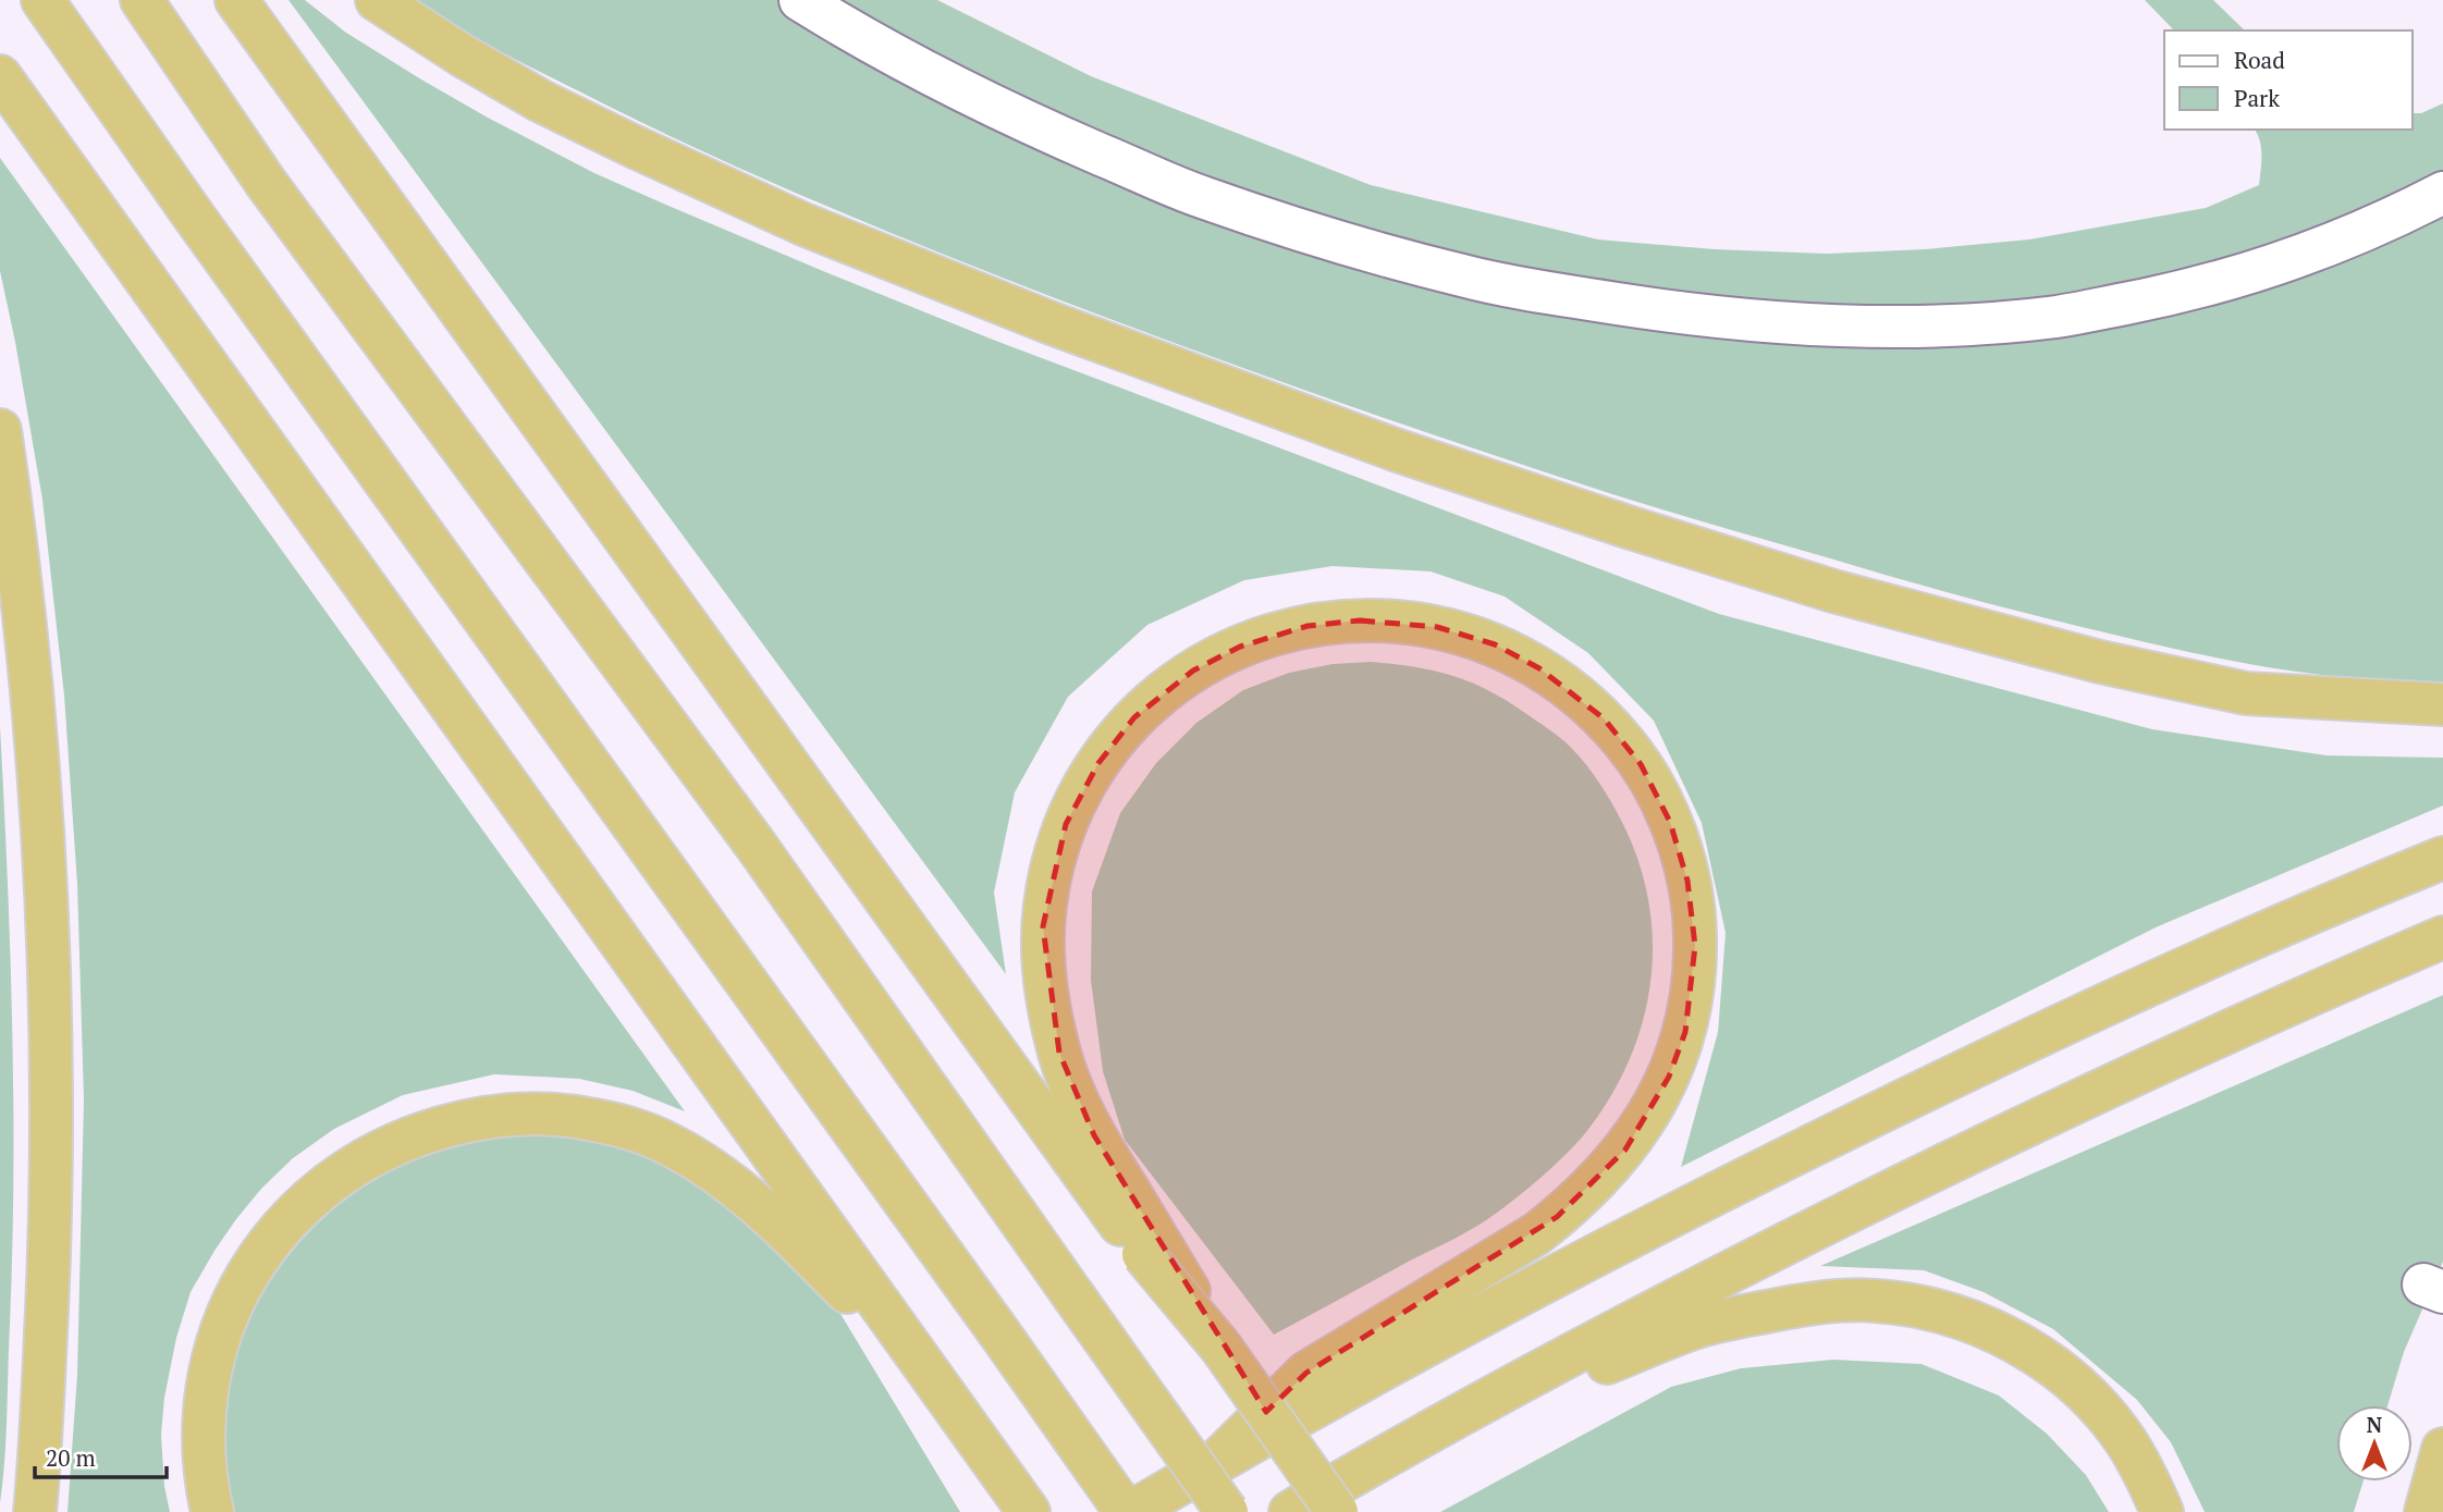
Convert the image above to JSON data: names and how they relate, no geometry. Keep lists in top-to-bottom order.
{
  "legend": ["Road", "Park"],
  "scale_bar": "20 m",
  "north": "top"
}
